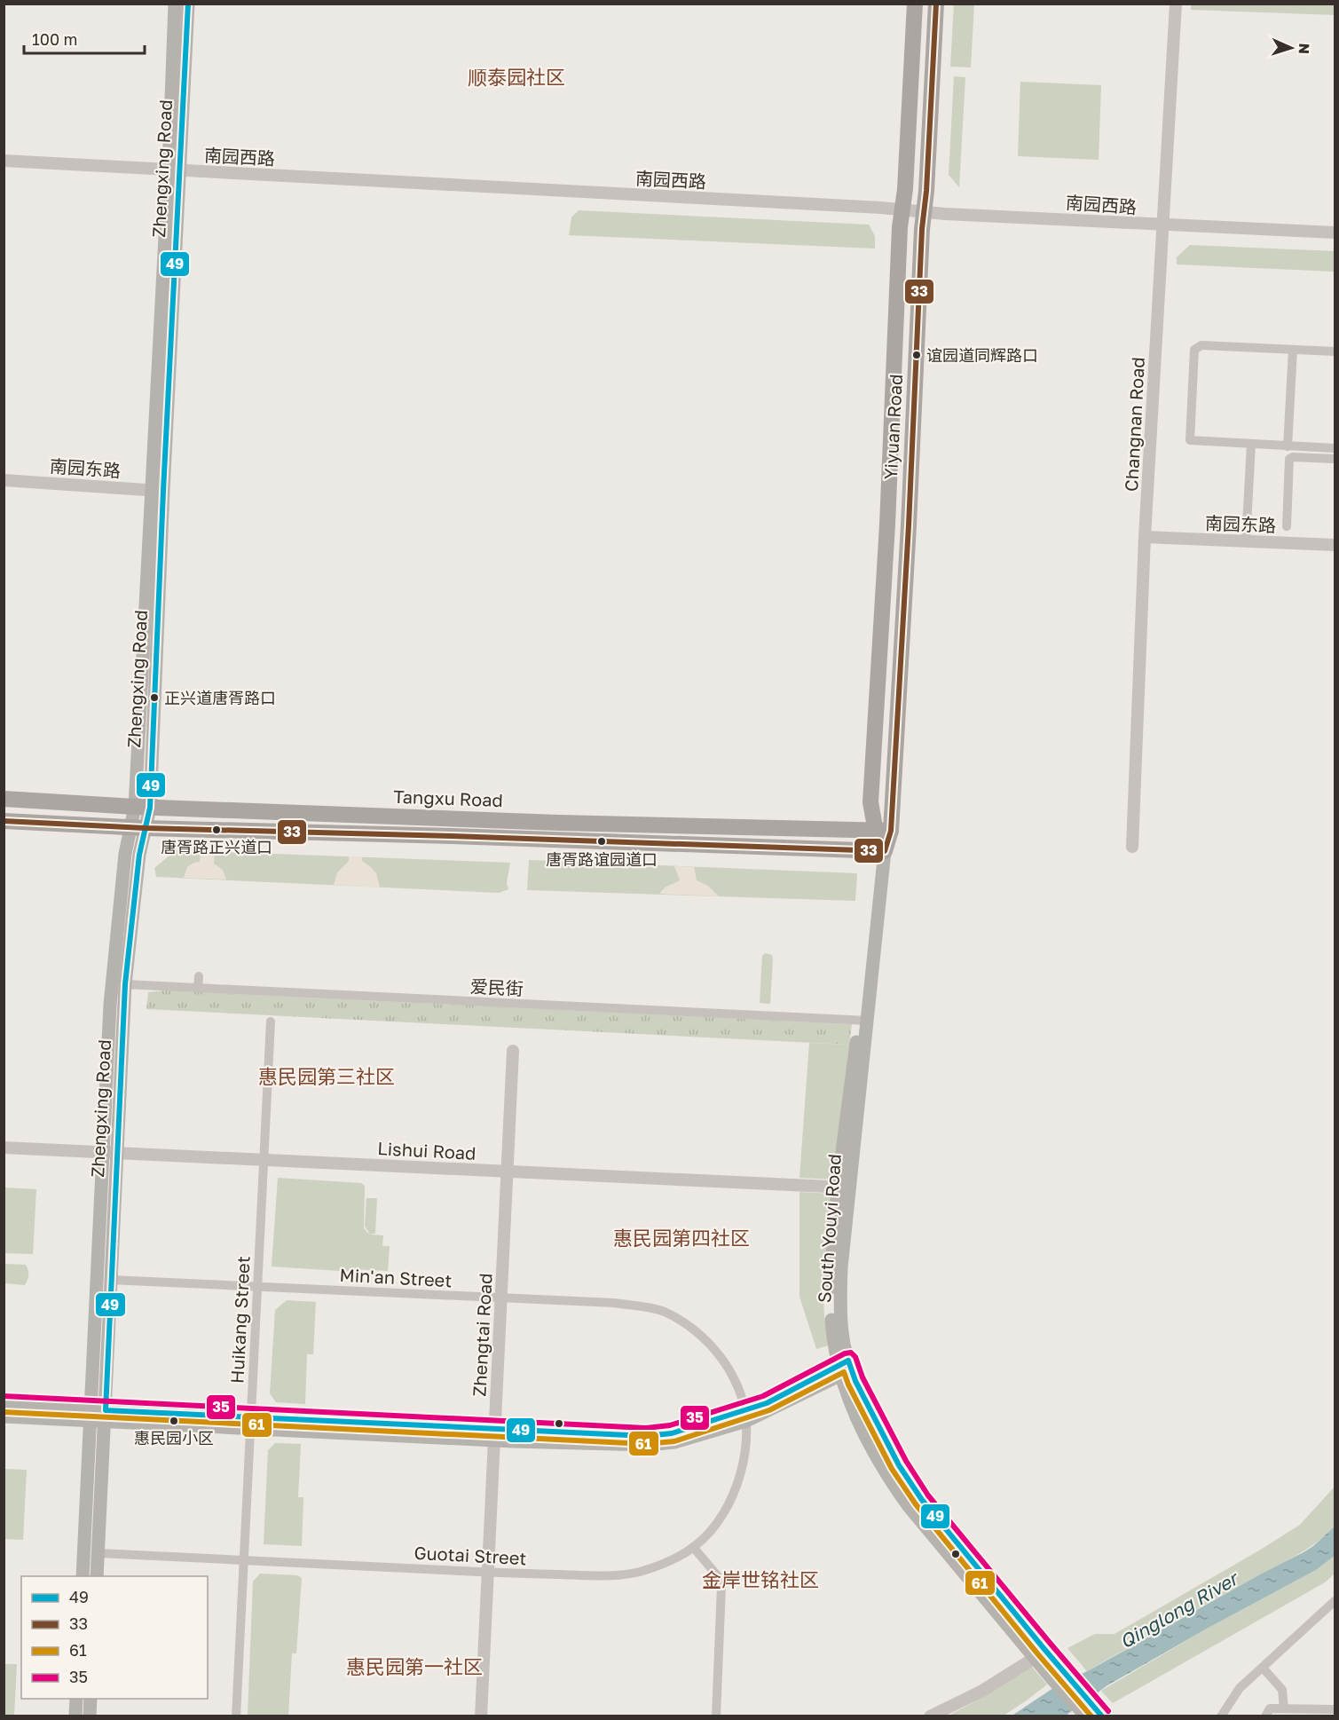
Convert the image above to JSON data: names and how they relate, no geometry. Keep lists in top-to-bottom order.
{
  "streets": {
    "main road": [
      "Zhengxing Road",
      "Yiyuan Road",
      "Tangxu Road",
      "South Youyi Road"
    ],
    "street": [
      "南园西路",
      "Changnan Road",
      "南园东路",
      "爱民街",
      "Lishui Road",
      "Min'an Street",
      "Huikang Street",
      "Zhengtai Road",
      "Guotai Street"
    ]
  },
  "crossings": [
    ["南园西路", "Zhengxing Road"],
    ["南园西路", "Changnan Road"],
    ["南园西路", "Yiyuan Road"],
    ["Zhengxing Road", "南园东路"],
    ["Zhengxing Road", "Tangxu Road"],
    ["Zhengxing Road", "爱民街"],
    ["Zhengxing Road", "Lishui Road"],
    ["Zhengxing Road", "Min'an Street"],
    ["Zhengxing Road", "Guotai Street"],
    ["Changnan Road", "南园东路"],
    ["Yiyuan Road", "Tangxu Road"],
    ["Yiyuan Road", "South Youyi Road"],
    ["爱民街", "South Youyi Road"],
    ["Lishui Road", "South Youyi Road"],
    ["Lishui Road", "Huikang Street"],
    ["Lishui Road", "Zhengtai Road"],
    ["Min'an Street", "Huikang Street"],
    ["Min'an Street", "Zhengtai Road"],
    ["Min'an Street", "Guotai Street"],
    ["Huikang Street", "Guotai Street"],
    ["Zhengtai Road", "Guotai Street"]
  ],
  "districts": [
    "顺泰园社区",
    "惠民园第三社区",
    "惠民园第四社区",
    "金岸世铭社区",
    "惠民园第一社区"
  ],
  "water": ["Qinglong River"],
  "places": [
    "谊园道同辉路口",
    "正兴道唐胥路口",
    "唐胥路正兴道口",
    "唐胥路谊园道口",
    "惠民园小区"
  ],
  "lines": [
    "transit line 49",
    "transit line 33",
    "transit line 35",
    "transit line 61"
  ],
  "legend": [
    "49",
    "33",
    "61",
    "35"
  ],
  "scale_bar": "100 m",
  "north": "right"
}
